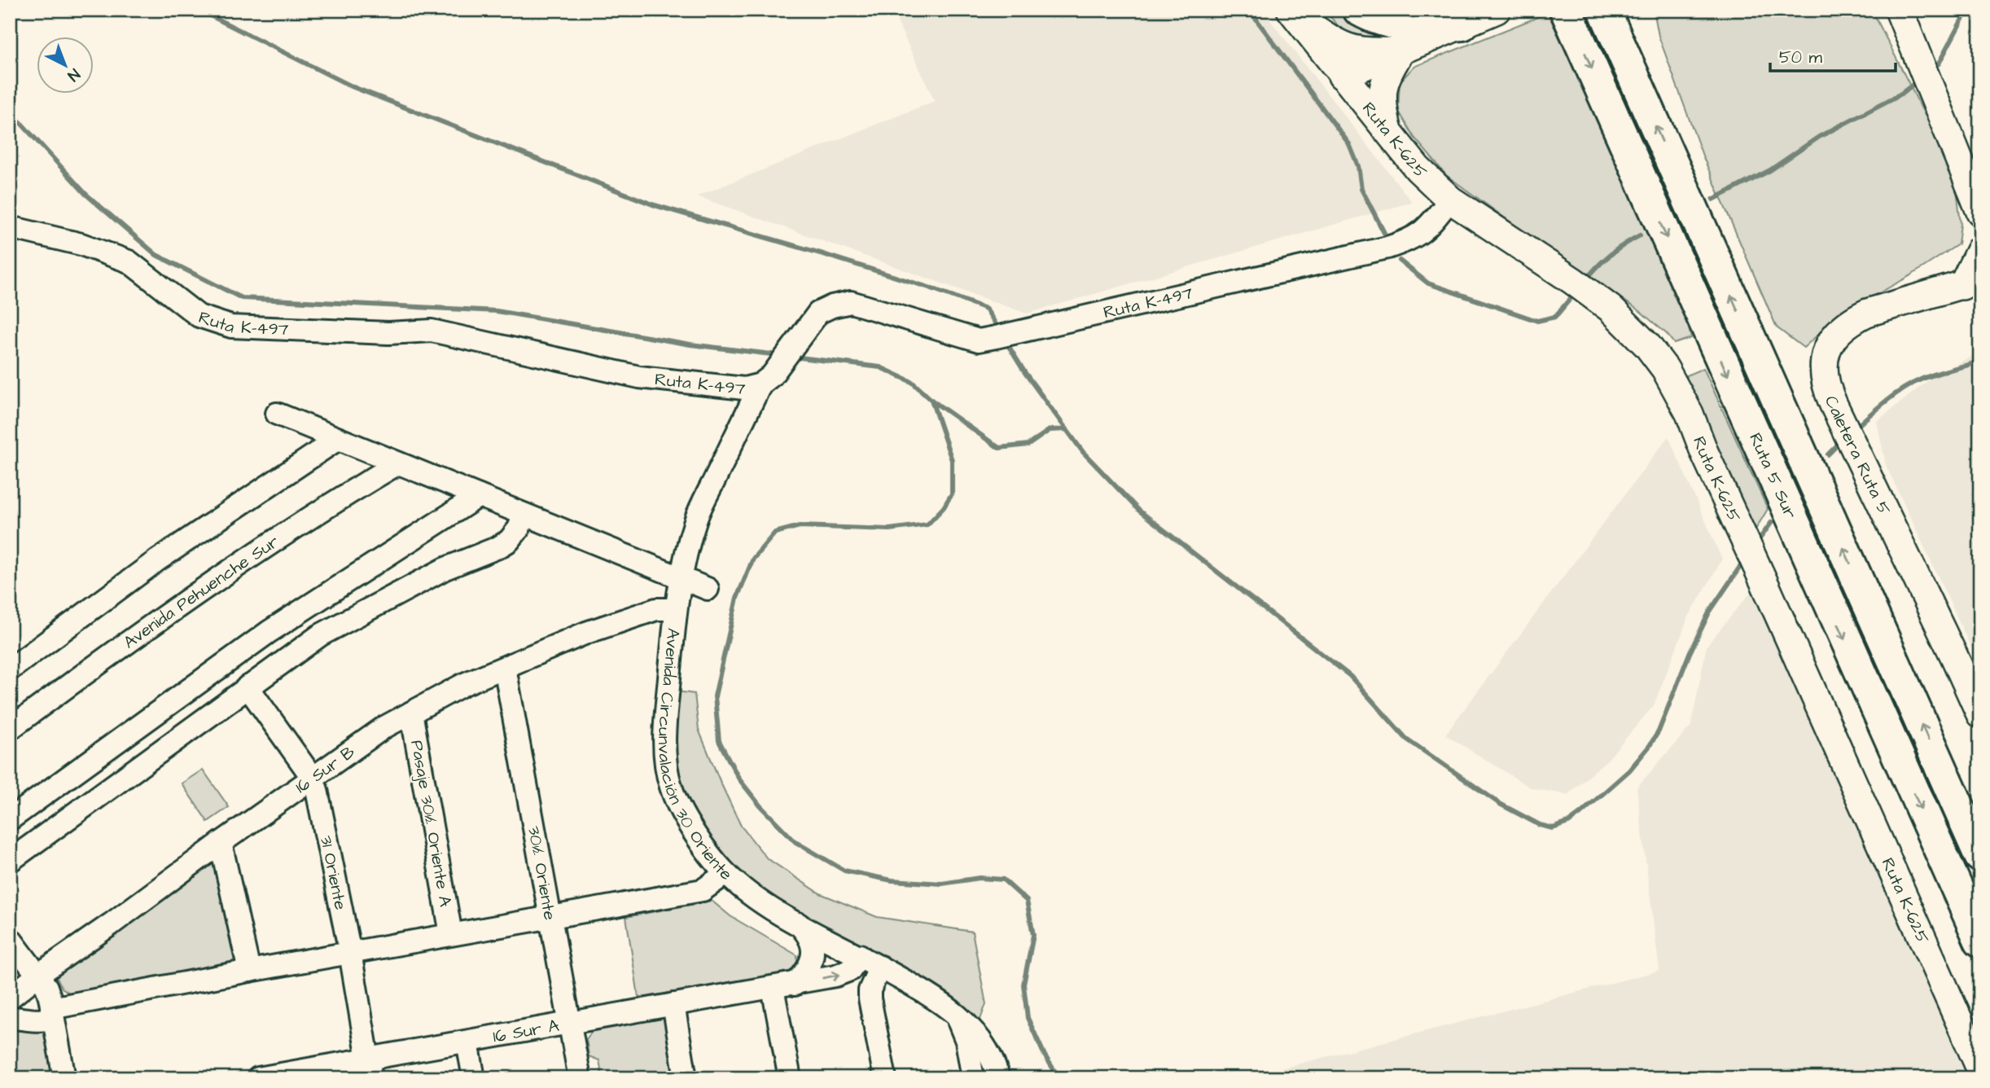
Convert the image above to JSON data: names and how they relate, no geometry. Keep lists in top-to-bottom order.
{
  "streets": {
    "highway": ["Ruta 5 Sur"],
    "main road": ["Ruta K-625", "Caletera Ruta 5"],
    "street": [
      "Ruta K-497",
      "Avenida Pehuenche Sur",
      "Avenida Circunvalación 30 Oriente",
      "16 Sur B",
      "Pasaje 30½ Oriente A",
      "31 Oriente",
      "30½ Oriente",
      "16 Sur A"
    ]
  },
  "crossings": [
    ["Ruta K-625", "Ruta K-497"],
    ["Ruta K-497", "Avenida Circunvalación 30 Oriente"],
    ["Avenida Circunvalación 30 Oriente", "16 Sur B"],
    ["Avenida Circunvalación 30 Oriente", "16 Sur A"],
    ["16 Sur B", "Pasaje 30½ Oriente A"],
    ["16 Sur B", "31 Oriente"],
    ["16 Sur B", "30½ Oriente"],
    ["31 Oriente", "16 Sur A"],
    ["30½ Oriente", "16 Sur A"]
  ],
  "scale_bar": "50 m",
  "north": "bottom right"
}
